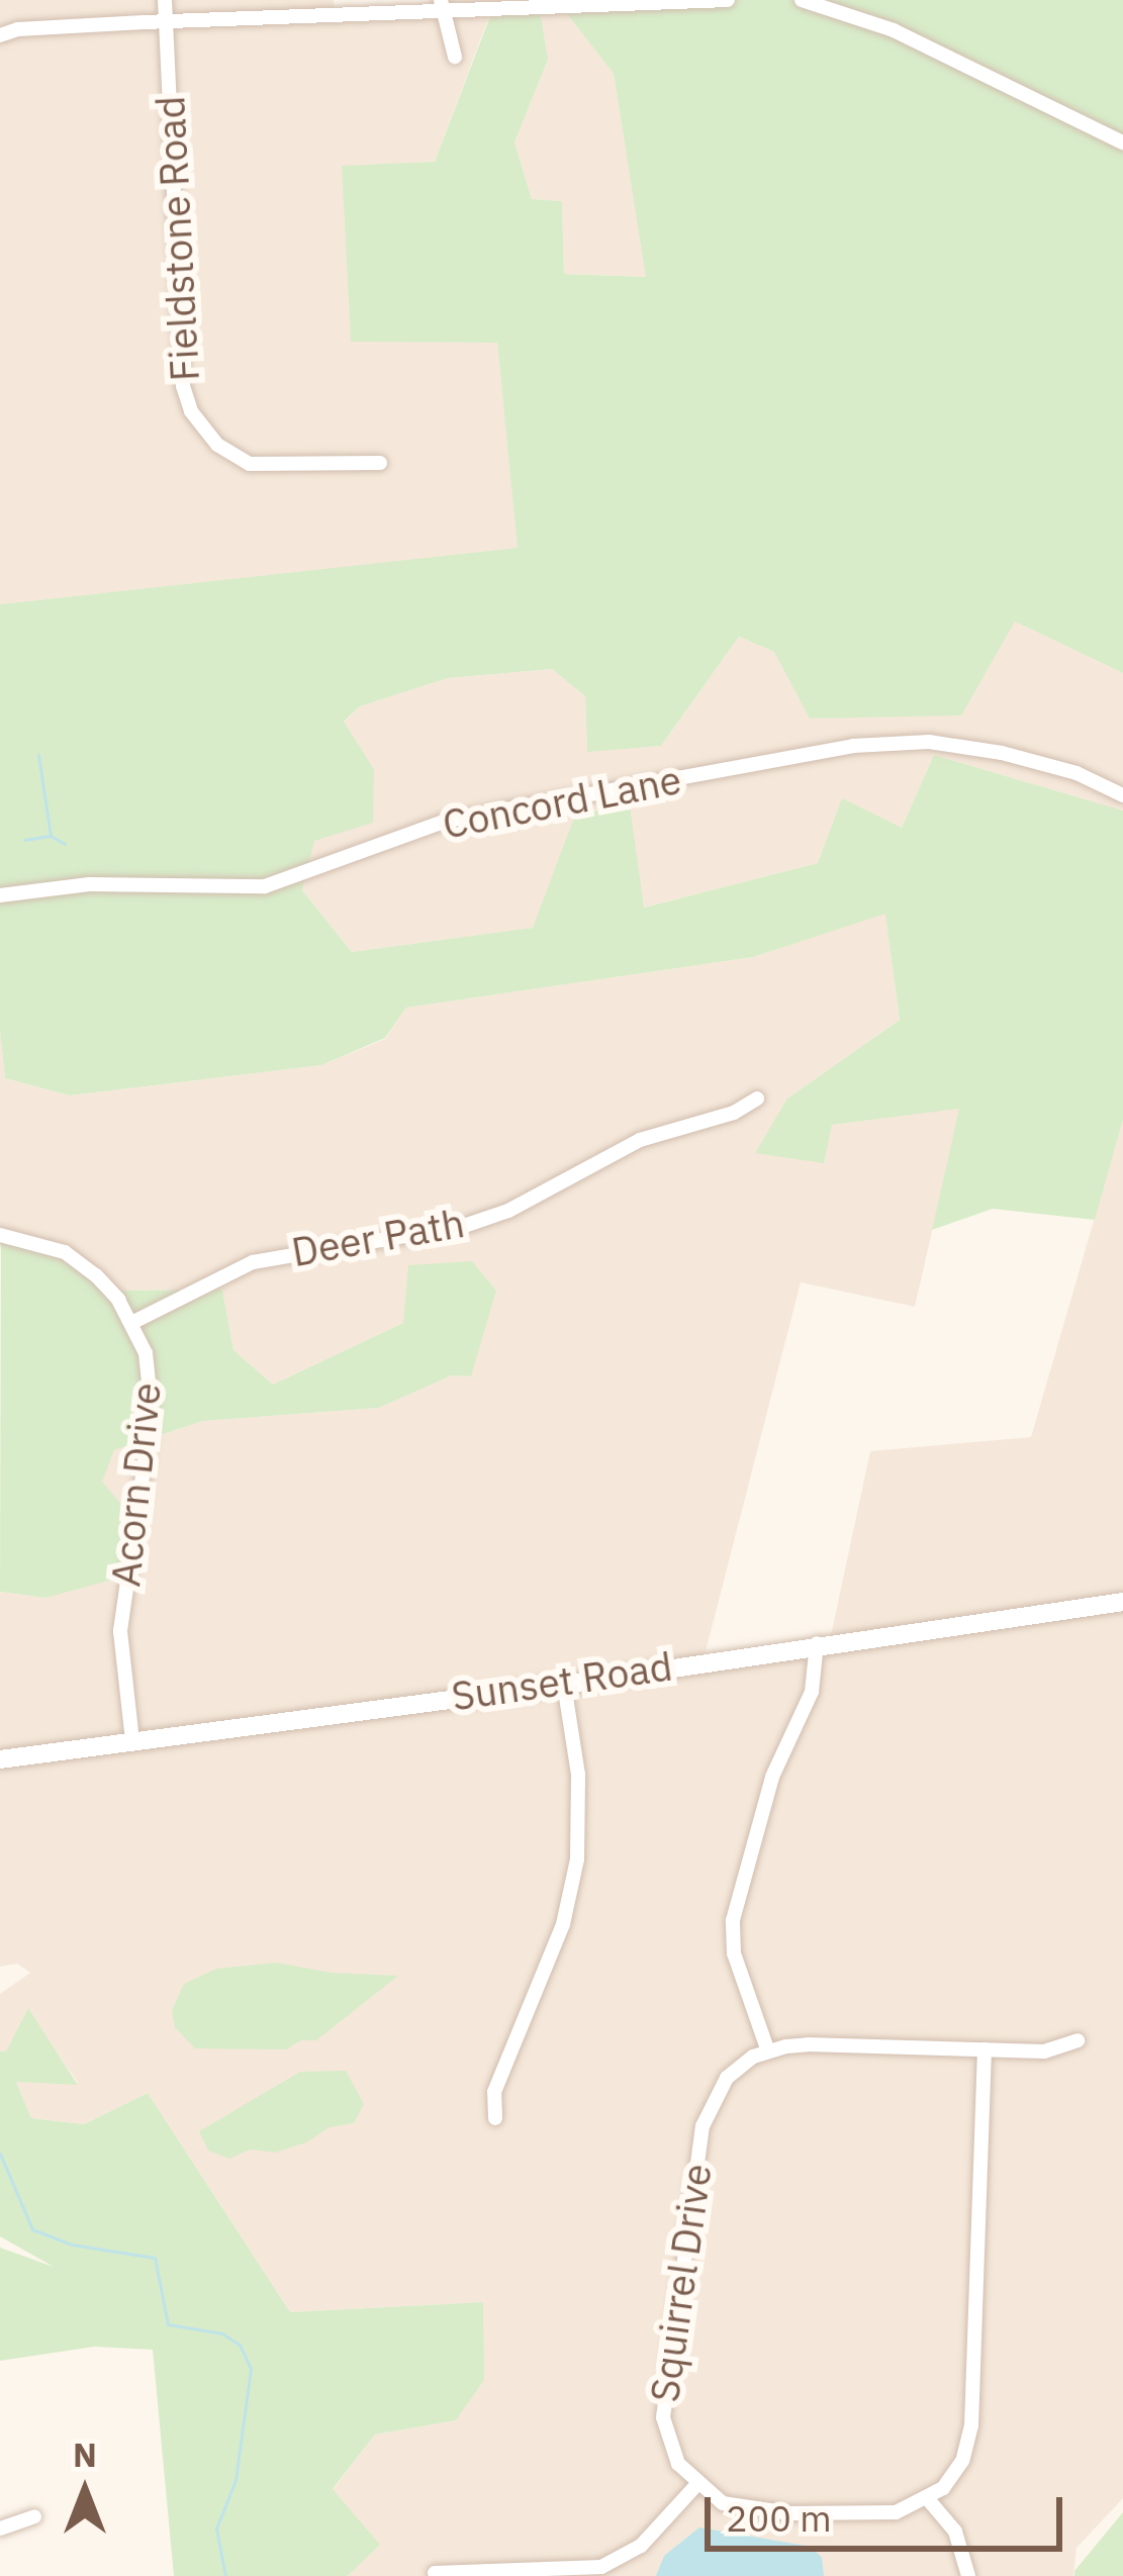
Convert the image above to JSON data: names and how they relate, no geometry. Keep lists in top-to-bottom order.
{
  "streets": {
    "street": [
      "Fieldstone Road",
      "Concord Lane",
      "Deer Path",
      "Acorn Drive",
      "Sunset Road",
      "Squirrel Drive"
    ]
  },
  "crossings": [
    ["Deer Path", "Acorn Drive"],
    ["Acorn Drive", "Sunset Road"]
  ],
  "scale_bar": "200 m",
  "north": "top"
}
